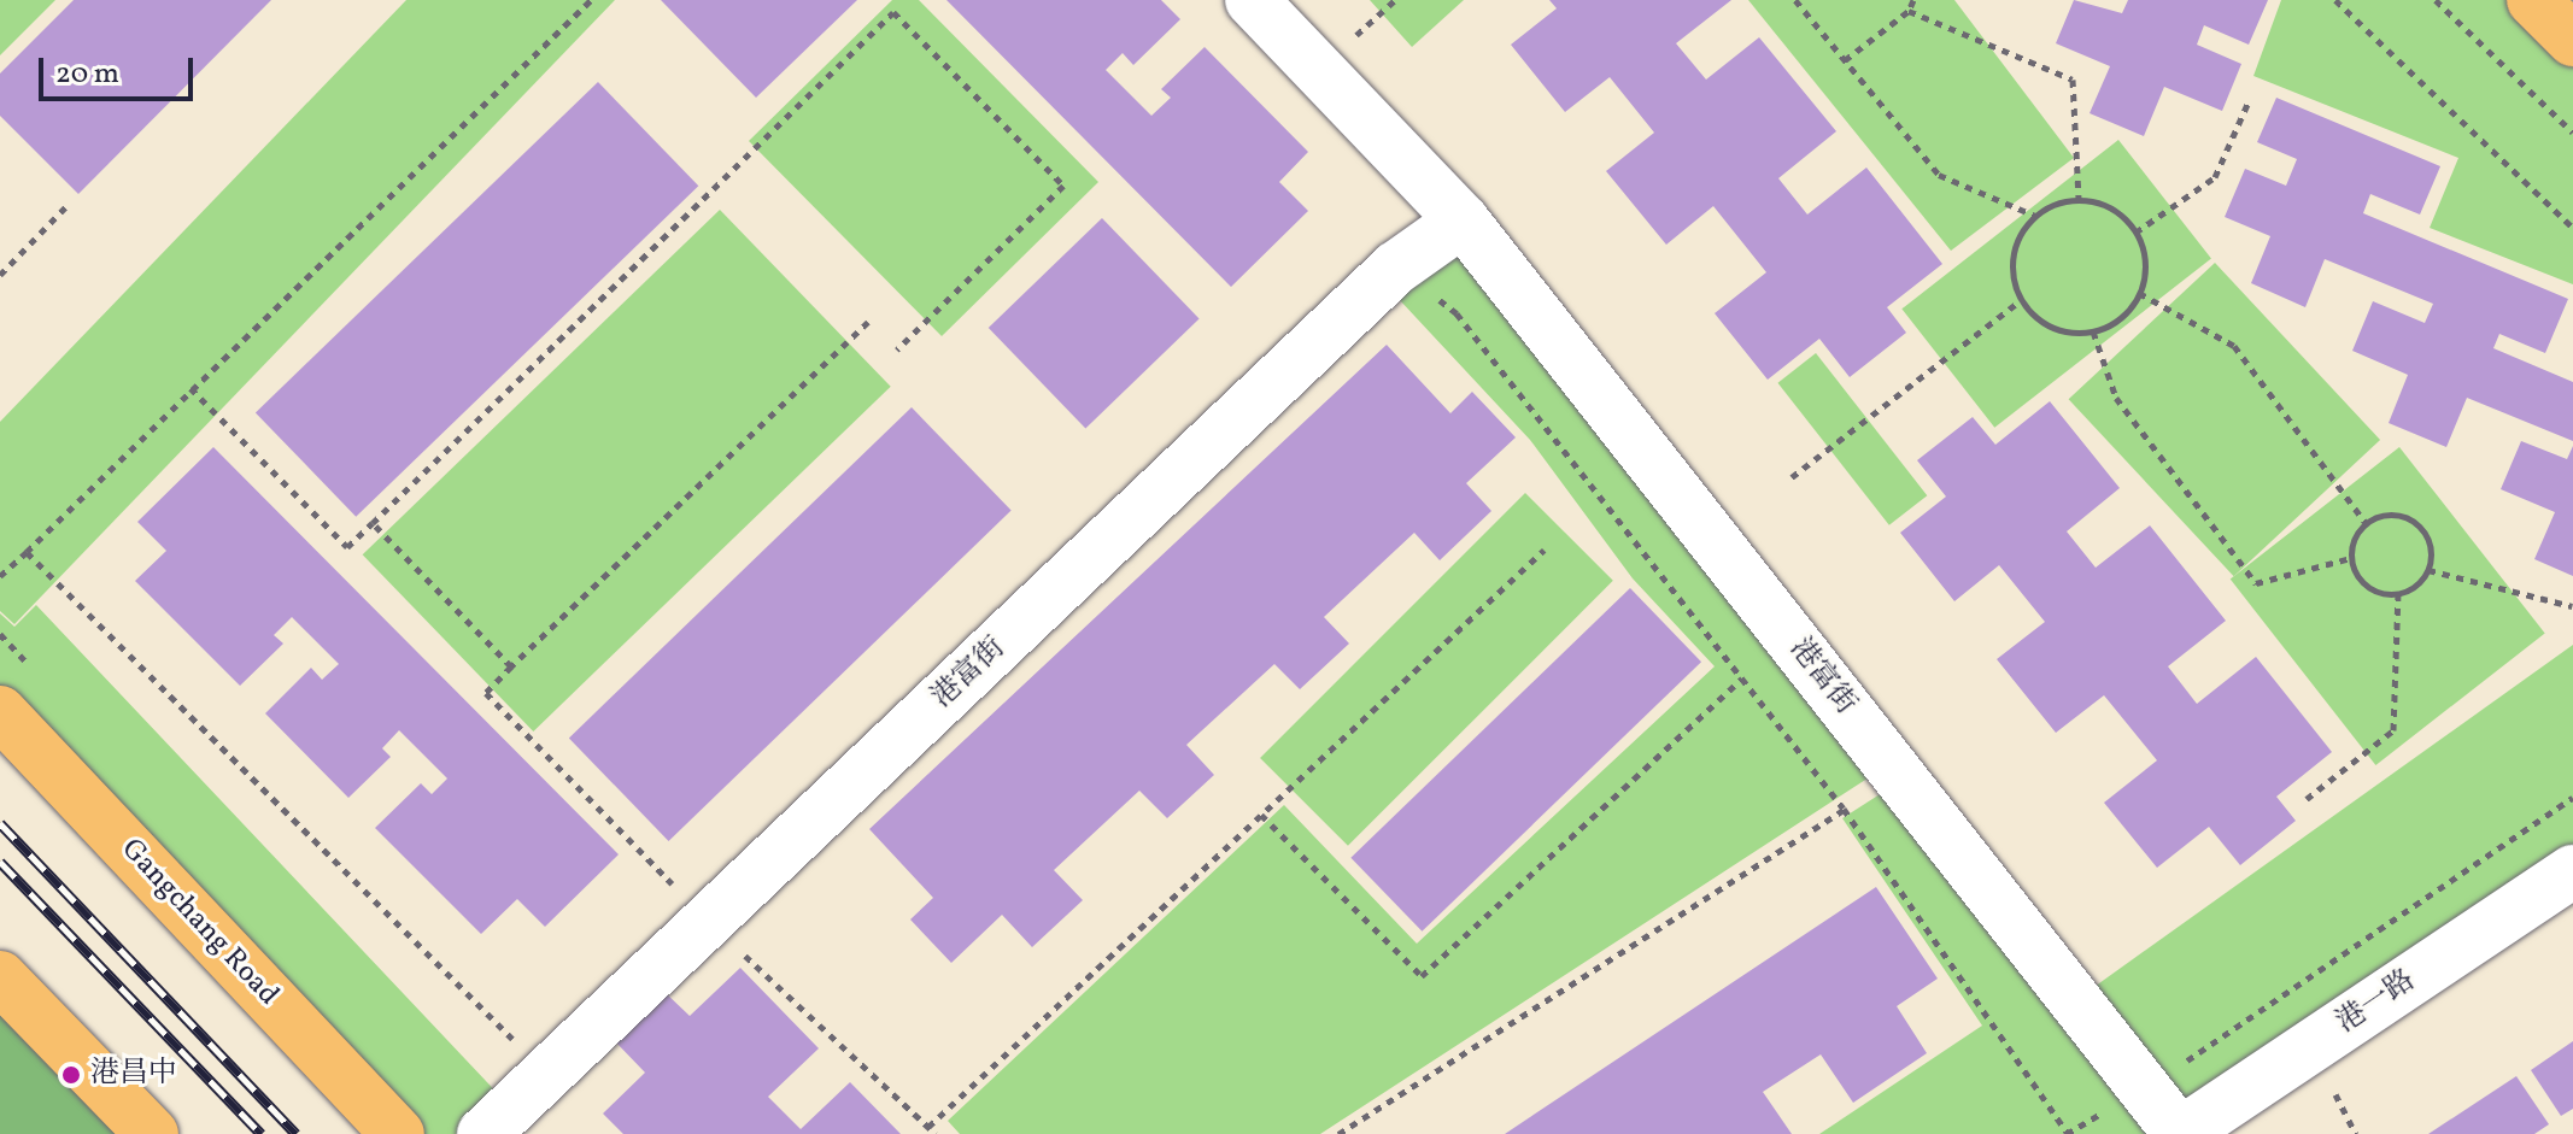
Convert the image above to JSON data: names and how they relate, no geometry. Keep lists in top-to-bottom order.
{
  "streets": {
    "main road": ["Gangchang Road"],
    "street": ["港富街", "港一路"]
  },
  "crossings": [
    ["港富街", "港一路"]
  ],
  "places": ["港昌中"],
  "scale_bar": "20 m"
}
